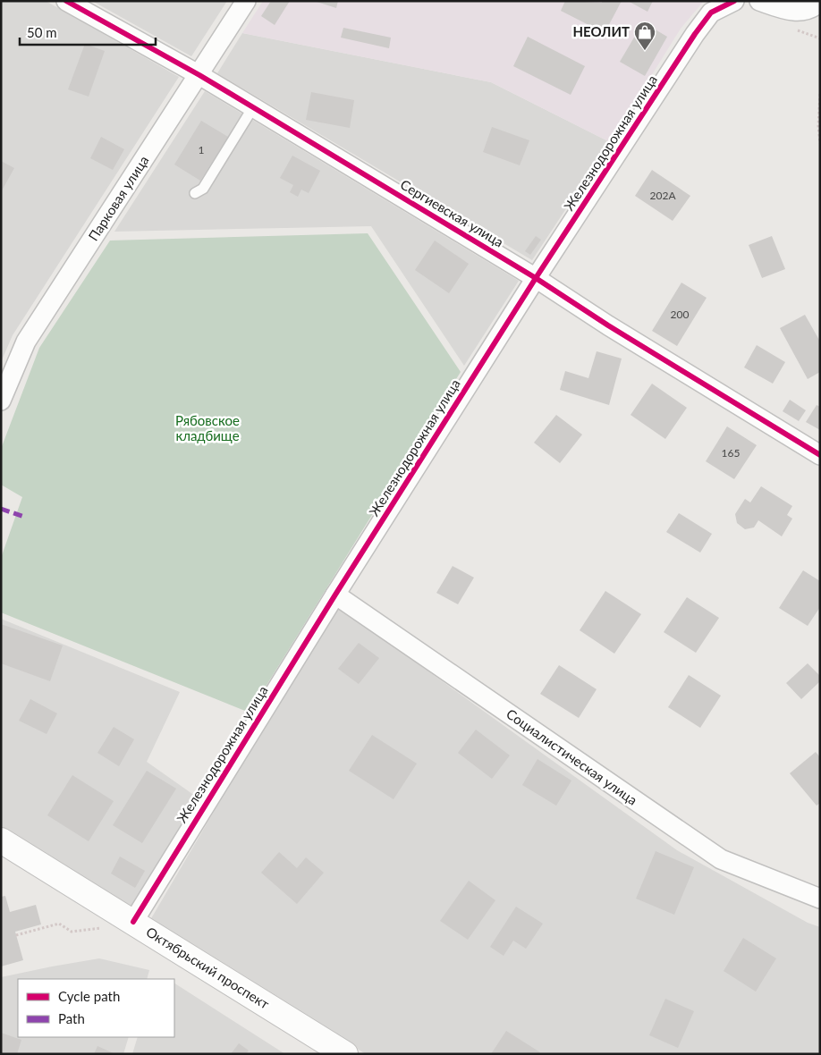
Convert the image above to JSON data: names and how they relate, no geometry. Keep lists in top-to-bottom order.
{
  "streets": {
    "street": [
      "Железнодорожная улица",
      "Парковая улица",
      "Сергиевская улица",
      "Социалистическая улица",
      "Октябрьский проспект"
    ]
  },
  "crossings": [
    ["Железнодорожная улица", "Сергиевская улица"],
    ["Железнодорожная улица", "Социалистическая улица"],
    ["Железнодорожная улица", "Октябрьский проспект"],
    ["Парковая улица", "Сергиевская улица"]
  ],
  "parks": ["Рябовское кладбище"],
  "places": {
    "shop": ["НЕОЛИТ"]
  },
  "house_numbers": [
    "1",
    "202А",
    "200",
    "165"
  ],
  "legend": ["Cycle path", "Path"],
  "scale_bar": "50 m"
}
